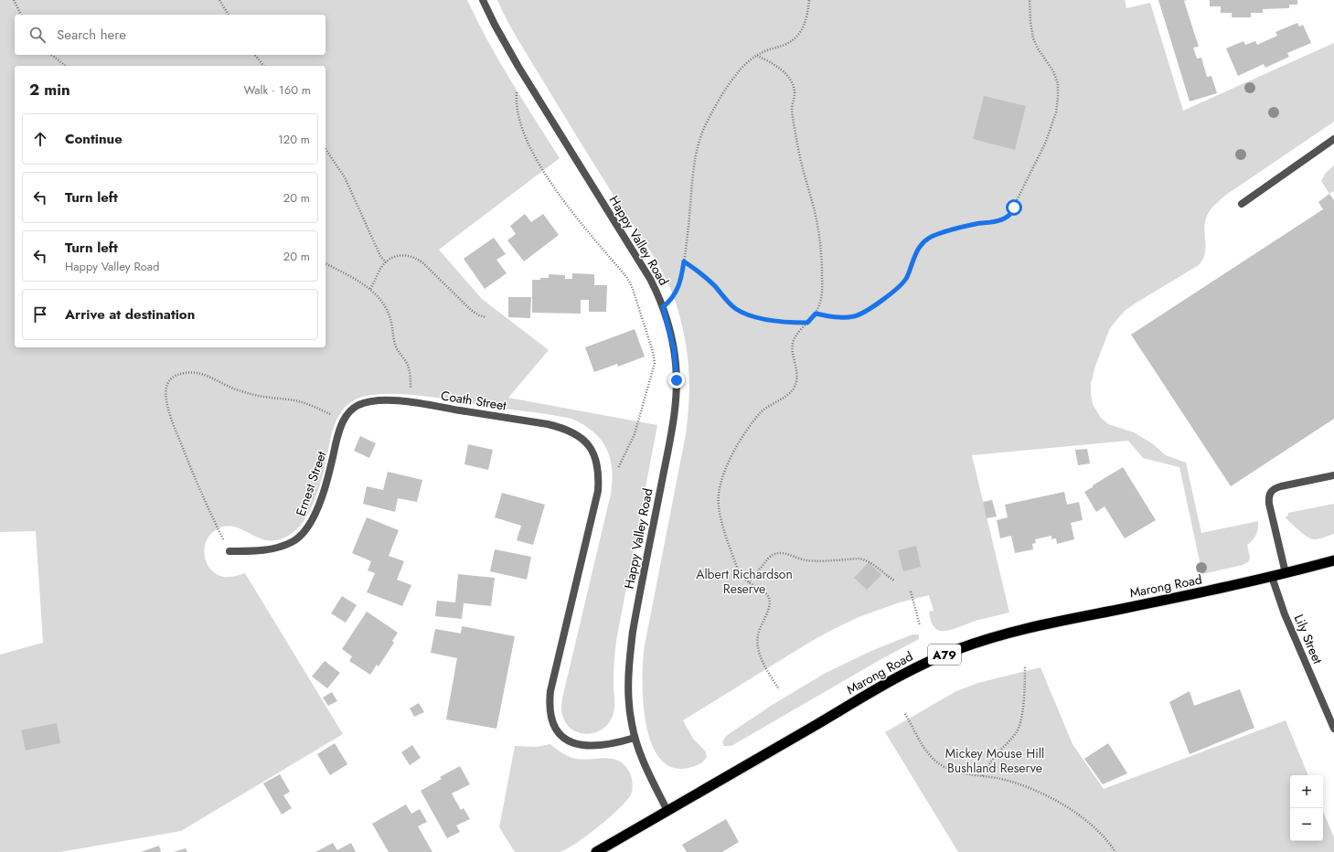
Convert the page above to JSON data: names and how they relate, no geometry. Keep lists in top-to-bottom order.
{
  "streets": {
    "highway": ["Marong Road", "A79"],
    "street": [
      "Happy Valley Road",
      "Coath Street",
      "Ernest Street",
      "Lily Street"
    ]
  },
  "crossings": [
    ["Happy Valley Road", "Coath Street"],
    ["Happy Valley Road", "Marong Road"],
    ["Coath Street", "Ernest Street"],
    ["Marong Road", "Lily Street"]
  ],
  "parks": ["Albert Richardson Reserve", "Mickey Mouse Hill Bushland Reserve"],
  "page": {
    "search": "Search here",
    "heading": ["2 min", "Walk · 160 m"],
    "list": [
      ["Continue", "120 m"],
      ["Turn left", "20 m"],
      ["Turn left", "Happy Valley Road", "20 m"],
      "Arrive at destination"
    ],
    "map_buttons": ["+", "−"]
  }
}
